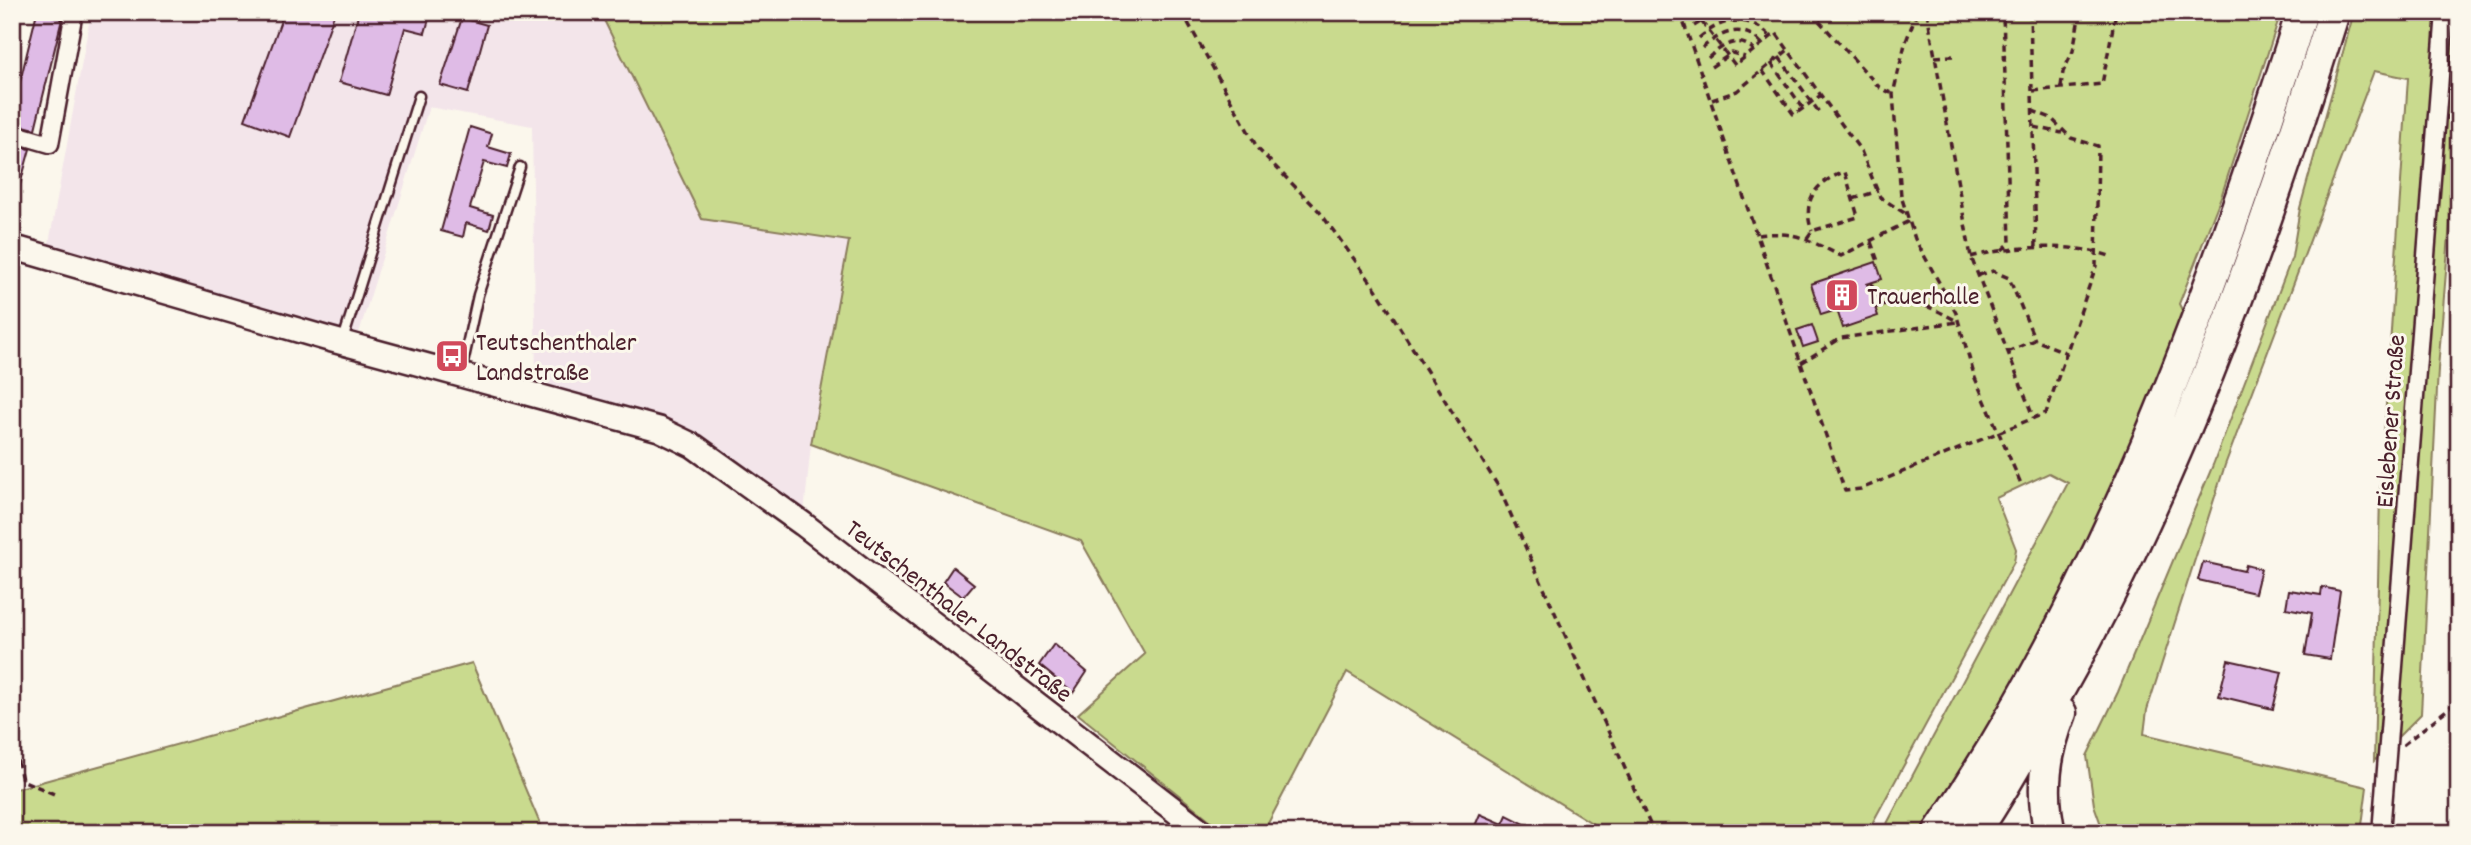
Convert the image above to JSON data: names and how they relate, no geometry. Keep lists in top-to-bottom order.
{
  "streets": {
    "street": ["Eislebener Straße", "Teutschenthaler Landstraße"]
  },
  "places": {
    "building": ["Trauerhalle"],
    "bus stop": ["Teutschenthaler Landstraße"]
  }
}
